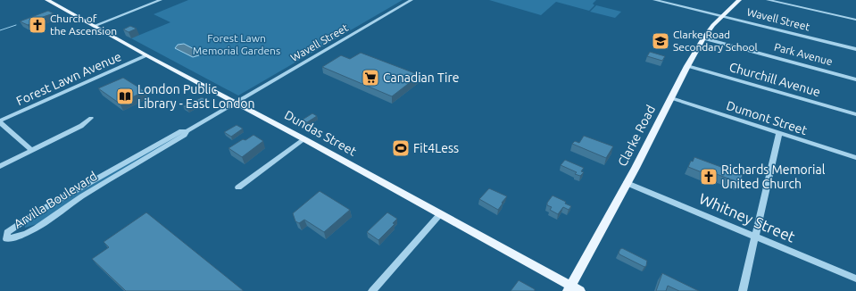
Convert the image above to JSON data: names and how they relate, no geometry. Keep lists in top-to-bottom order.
{
  "streets": {
    "main road": ["Dundas Street", "Clarke Road"],
    "street": [
      "Wavell Street",
      "Park Avenue",
      "Forest Lawn Avenue",
      "Churchill Avenue",
      "Dumont Street",
      "Arvilla Boulevard",
      "Whitney Street"
    ]
  },
  "crossings": [
    ["Wavell Street", "Dundas Street"],
    ["Wavell Street", "Clarke Road"],
    ["Wavell Street", "Arvilla Boulevard"],
    ["Park Avenue", "Clarke Road"],
    ["Forest Lawn Avenue", "Dundas Street"],
    ["Churchill Avenue", "Clarke Road"],
    ["Dumont Street", "Clarke Road"],
    ["Dundas Street", "Clarke Road"],
    ["Dundas Street", "Arvilla Boulevard"],
    ["Clarke Road", "Whitney Street"]
  ],
  "parks": ["Forest Lawn Memorial Gardens"],
  "places": {
    "church": ["Church of the Ascension", "Richards Memorial United Church"],
    "school or university": ["Clarke Road Secondary School"],
    "supermarket": ["Canadian Tire"],
    "library": ["London Public Library - East London"],
    "sports": ["Fit4Less"]
  }
}
